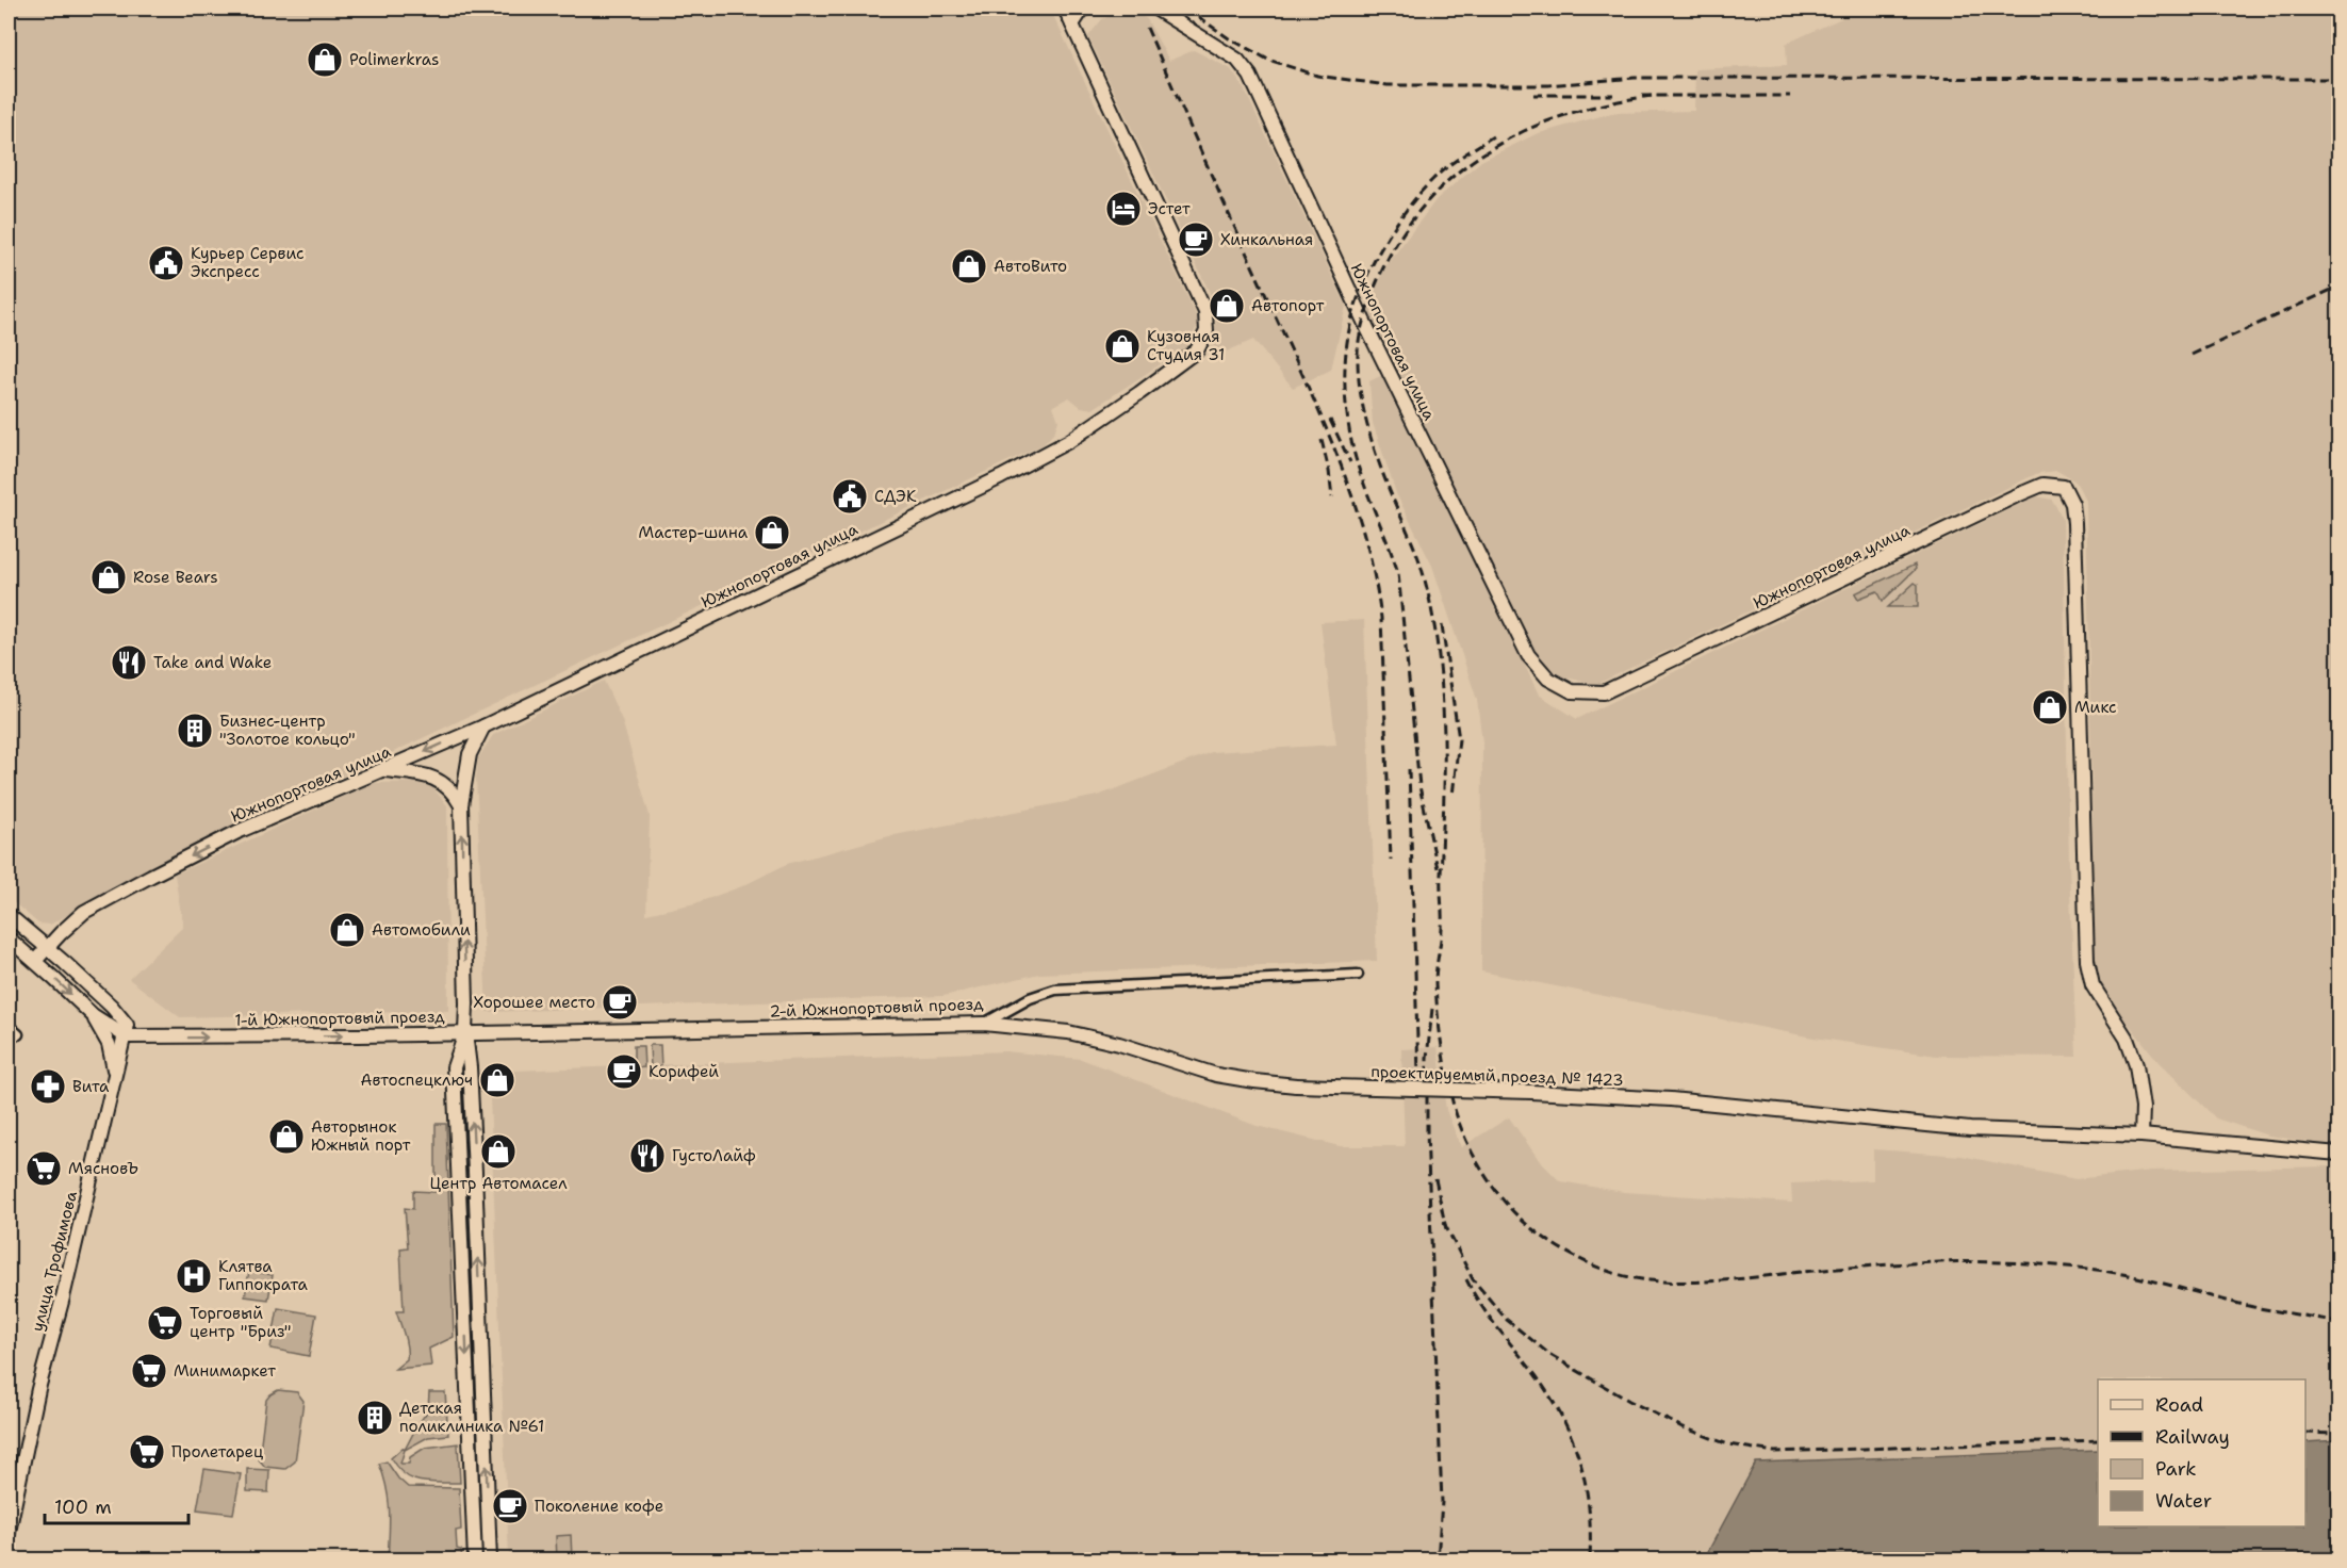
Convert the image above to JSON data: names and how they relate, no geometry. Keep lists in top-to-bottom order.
{
  "streets": {
    "main road": [
      "Южнопортовая улица",
      "2-й Южнопортовый проезд",
      "1-й Южнопортовый проезд",
      "проектируемый проезд № 1423",
      "улица Трофимова"
    ]
  },
  "crossings": [
    ["Южнопортовая улица", "1-й Южнопортовый проезд"],
    ["Южнопортовая улица", "проектируемый проезд № 1423"],
    ["2-й Южнопортовый проезд", "1-й Южнопортовый проезд"],
    ["2-й Южнопортовый проезд", "проектируемый проезд № 1423"],
    ["1-й Южнопортовый проезд", "улица Трофимова"]
  ],
  "places": {
    "shop": [
      "Polimerkras",
      "АвтоВито",
      "Автопорт",
      "Кузовная Студия 31",
      "Мастер-шина",
      "Rose Bears",
      "Микс",
      "Автомобили",
      "Автоспецключ",
      "Авторынок Южный порт",
      "Центр Автомасел"
    ],
    "hotel": ["Эстет"],
    "cafe": [
      "Хинкальная",
      "Хорошее место",
      "Корифей",
      "Поколение кофе"
    ],
    "public building": ["Курьер Сервис Экспресс", "СДЭК"],
    "restaurant": ["Take and Wake", "ГустоЛайф"],
    "building": ["Бизнес-центр \"Золотое кольцо\"", "Детская поликлиника №61"],
    "pharmacy": ["Вита"],
    "supermarket": [
      "МясновЪ",
      "Торговый центр \"Бриз\"",
      "Минимаркет",
      "Пролетарец"
    ],
    "hospital": ["Клятва Гиппократа"]
  },
  "legend": [
    "Road",
    "Railway",
    "Park",
    "Water"
  ],
  "scale_bar": "100 m"
}
